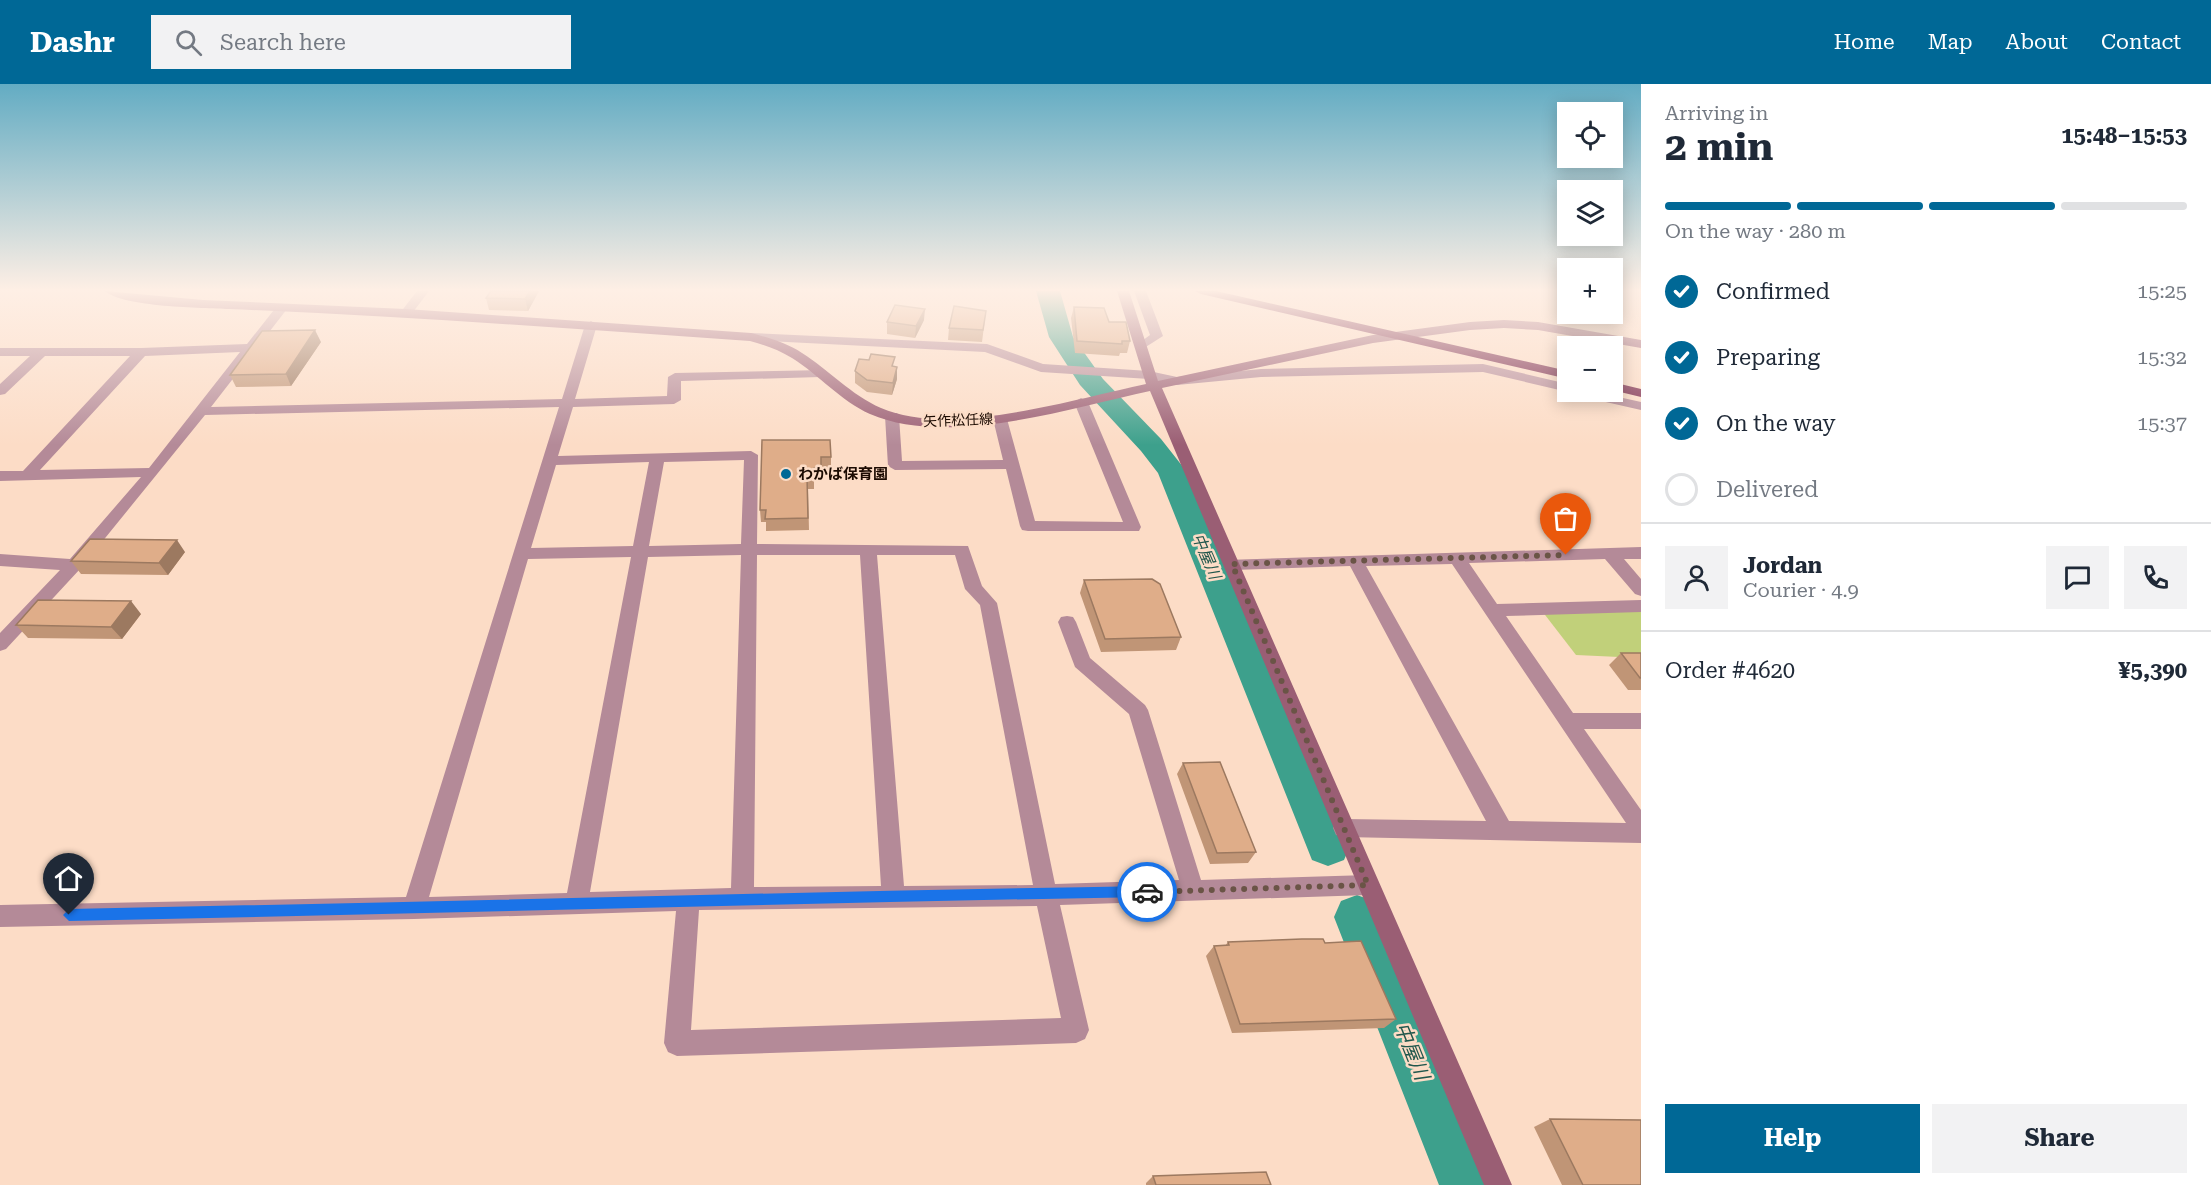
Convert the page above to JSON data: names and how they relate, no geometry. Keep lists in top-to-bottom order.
{
  "streets": {
    "main road": ["矢作松任線"]
  },
  "water": ["中屋川"],
  "places": ["わかば保育園"],
  "page": {
    "header": "Dashr",
    "search": "Search here",
    "nav": [
      "Home",
      "Map",
      "About",
      "Contact"
    ],
    "heading": ["2 min", "Arriving in", "15:48–15:53"],
    "panel": [
      "Jordan",
      "Courier · 4.9",
      "Order #4620",
      "¥5,390"
    ],
    "map_buttons": ["+", "−"],
    "bar": "On the way · 280 m",
    "list": [
      ["Confirmed", "15:25"],
      ["Preparing", "15:32"],
      ["On the way", "15:37"],
      "Delivered"
    ],
    "buttons": ["Help", "Share"]
  }
}
